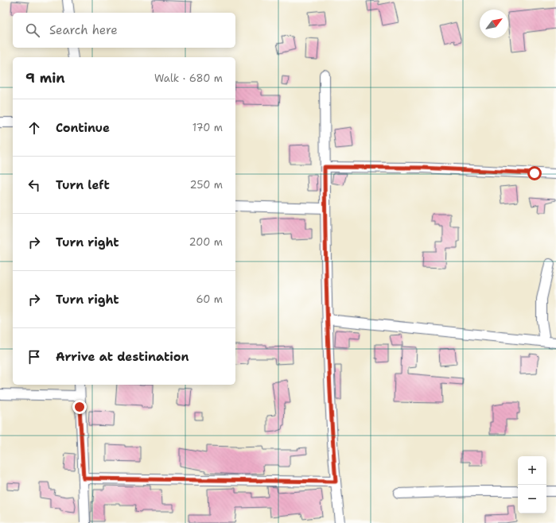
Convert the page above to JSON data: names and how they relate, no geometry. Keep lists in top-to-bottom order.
{
  "north": "top right",
  "page": {
    "search": "Search here",
    "heading": ["9 min", "Walk · 680 m"],
    "list": [
      ["Continue", "170 m"],
      ["Turn left", "250 m"],
      ["Turn right", "200 m"],
      ["Turn right", "60 m"],
      "Arrive at destination"
    ],
    "map_buttons": ["+", "−"]
  }
}
